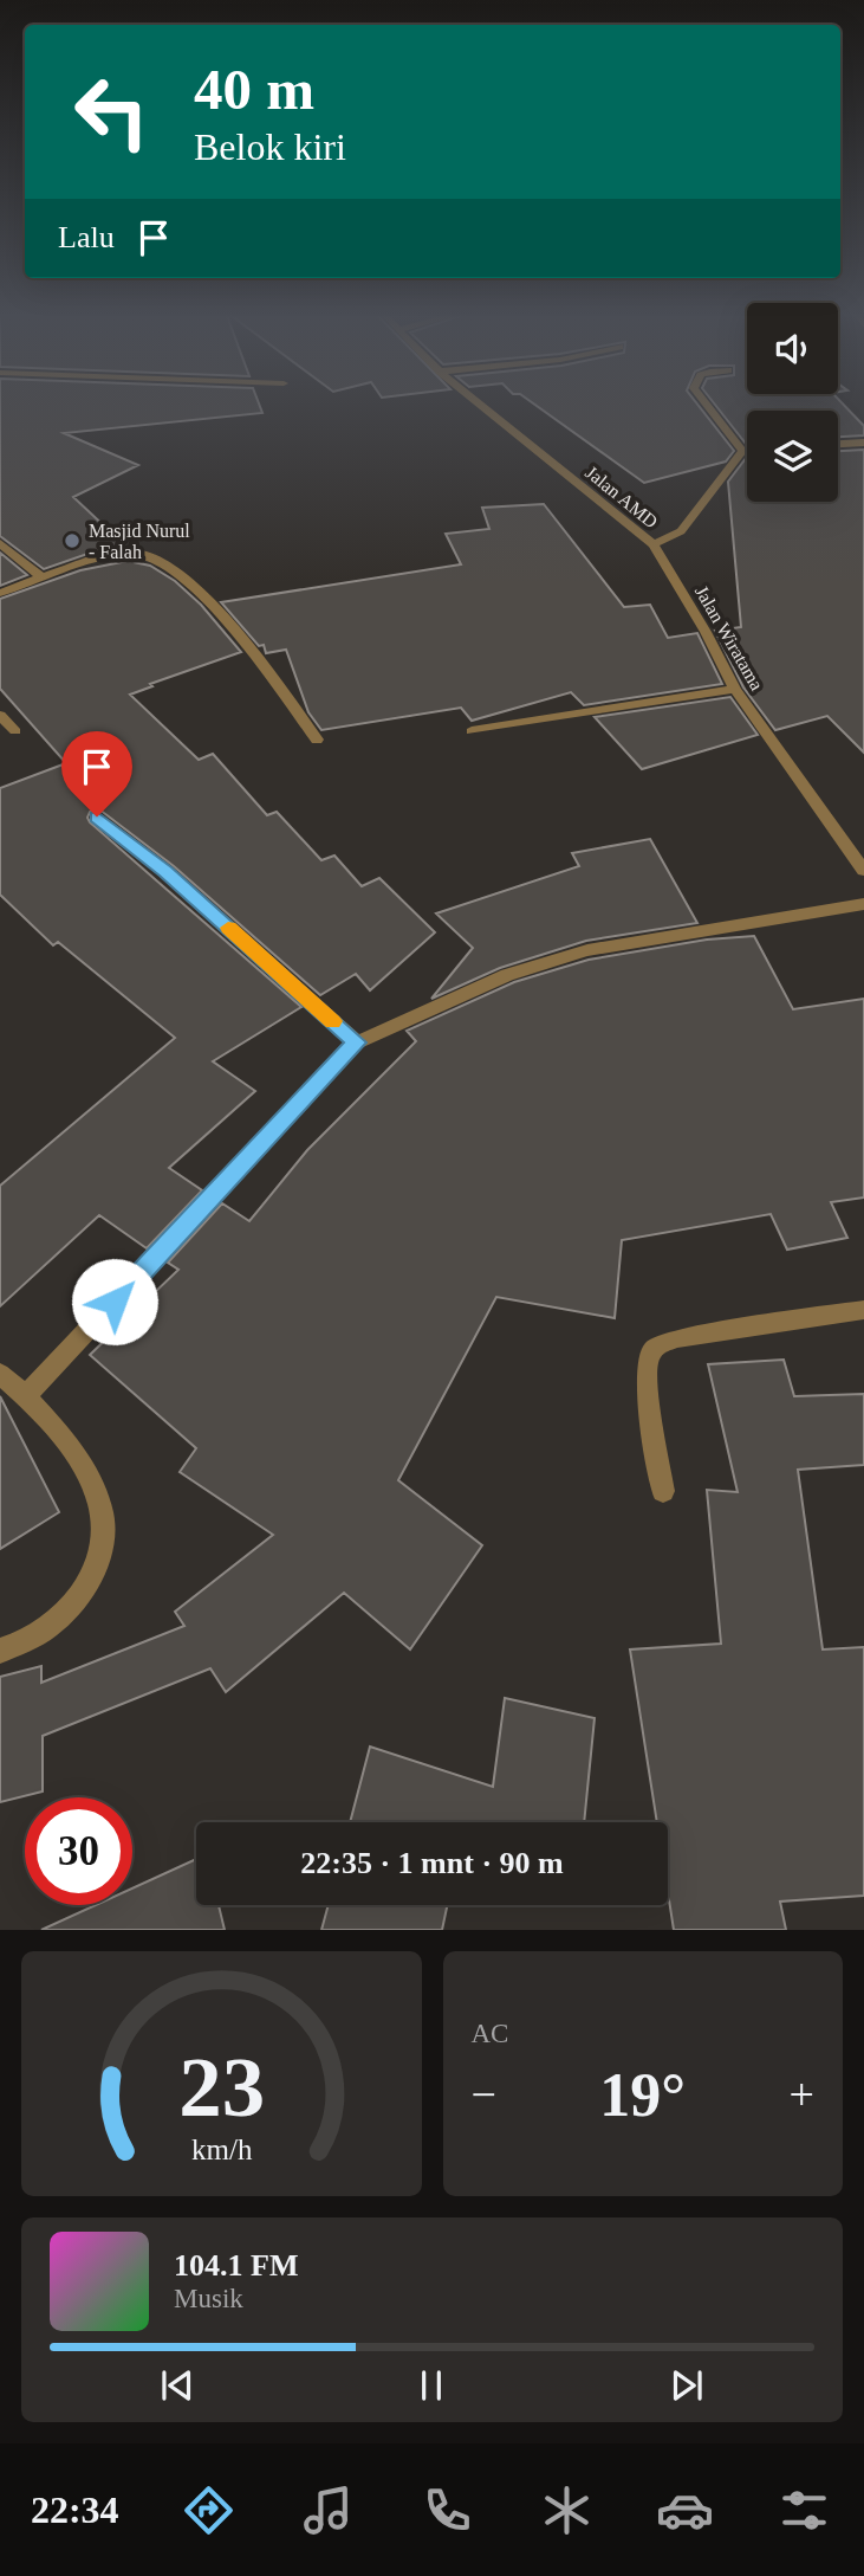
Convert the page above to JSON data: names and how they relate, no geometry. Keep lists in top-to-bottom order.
{
  "streets": {
    "street": ["Jalan AMD", "Jalan Wiratama"]
  },
  "crossings": [
    ["Jalan AMD", "Jalan Wiratama"]
  ],
  "places": ["Masjid Nurul - Falah"],
  "page": {
    "turn": ["40 m", "Belok kiri"],
    "then": "Lalu",
    "limit": "30",
    "trip": "22:35 · 1 mnt · 90 m",
    "tile": "AC",
    "heat": ["−", "19°", "+"],
    "song": ["104.1 FM", "Musik"],
    "tabs": "22:34",
    "gauge": ["23", "km/h"]
  }
}
